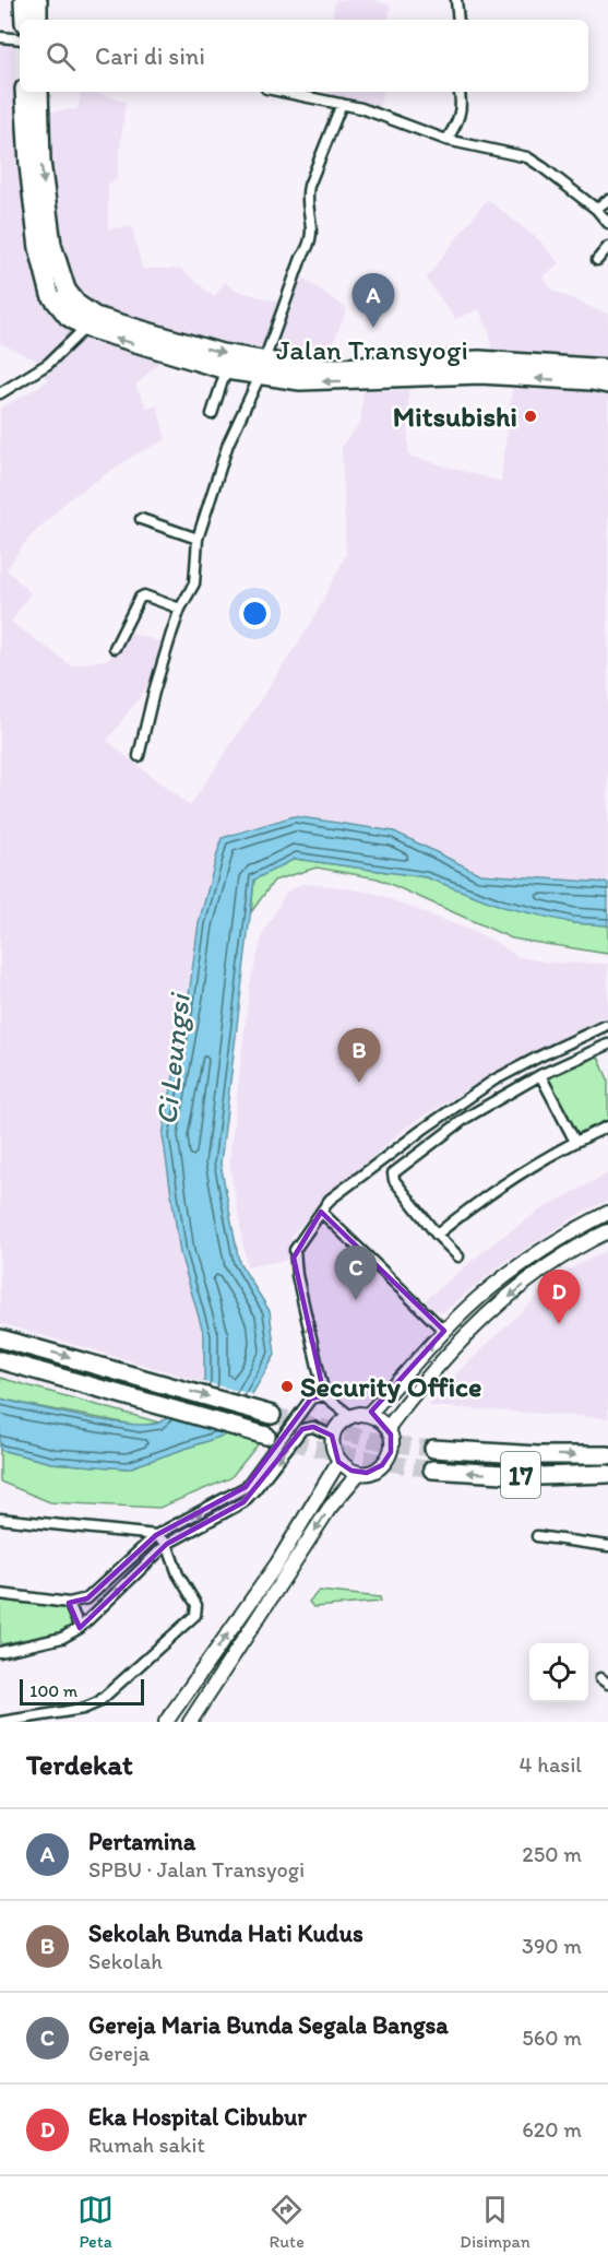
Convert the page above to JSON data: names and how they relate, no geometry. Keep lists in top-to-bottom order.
{
  "streets": {
    "highway": ["Jalan Transyogi", "17"]
  },
  "water": ["Ci Leungsi"],
  "places": ["Mitsubishi", "Security Office"],
  "scale_bar": "100 m",
  "page": {
    "search": "Cari di sini",
    "pins": [
      "A",
      "B",
      "C",
      "D"
    ],
    "scale": "100 m",
    "heading": ["Terdekat", "4 hasil"],
    "list": [
      {
        "mark": "A",
        "name": "Pertamina",
        "note": "SPBU · Jalan Transyogi",
        "value": "250 m"
      },
      {
        "mark": "B",
        "name": "Sekolah Bunda Hati Kudus",
        "note": "Sekolah",
        "value": "390 m"
      },
      {
        "mark": "C",
        "name": "Gereja Maria Bunda Segala Bangsa",
        "note": "Gereja",
        "value": "560 m"
      },
      {
        "mark": "D",
        "name": "Eka Hospital Cibubur",
        "note": "Rumah sakit",
        "value": "620 m"
      }
    ],
    "nav": ["Peta", "Rute", "Disimpan"]
  }
}
